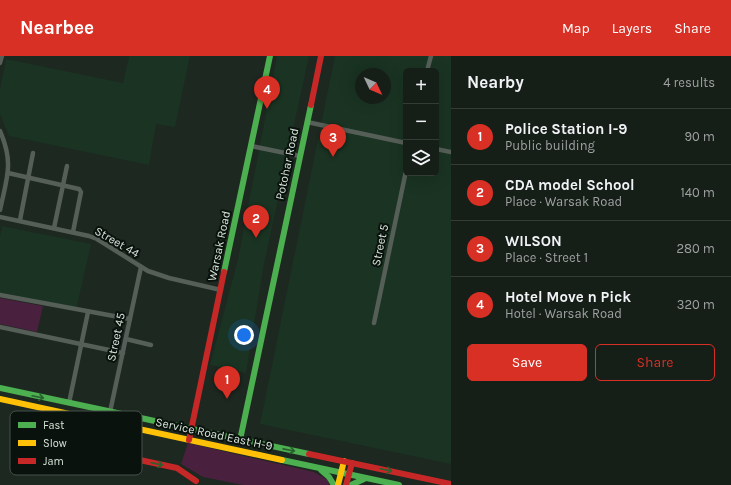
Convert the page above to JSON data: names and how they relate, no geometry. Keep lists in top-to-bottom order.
{
  "streets": {
    "main road": ["Potohar Road", "Warsak Road", "Service Road East H-9"],
    "street": ["Street 44", "Street 5", "Street 45"]
  },
  "crossings": [
    ["Potohar Road", "Service Road East H-9"],
    ["Street 44", "Warsak Road"],
    ["Street 44", "Street 45"],
    ["Warsak Road", "Service Road East H-9"]
  ],
  "legend": ["Fast", "Slow", "Jam"],
  "north": "bottom right",
  "page": {
    "header": "Nearbee",
    "nav": ["Map", "Layers", "Share"],
    "heading": ["Nearby", "4 results"],
    "map_buttons": ["+", "−"],
    "pins": [
      "4",
      "3",
      "2",
      "1"
    ],
    "list": [
      {
        "mark": "1",
        "name": "Police Station I-9",
        "note": "Public building",
        "value": "90 m"
      },
      {
        "mark": "2",
        "name": "CDA model School",
        "note": "Place · Warsak Road",
        "value": "140 m"
      },
      {
        "mark": "3",
        "name": "WILSON",
        "note": "Place · Street 1",
        "value": "280 m"
      },
      {
        "mark": "4",
        "name": "Hotel Move n Pick",
        "note": "Hotel · Warsak Road",
        "value": "320 m"
      }
    ],
    "buttons": ["Save", "Share"]
  }
}
